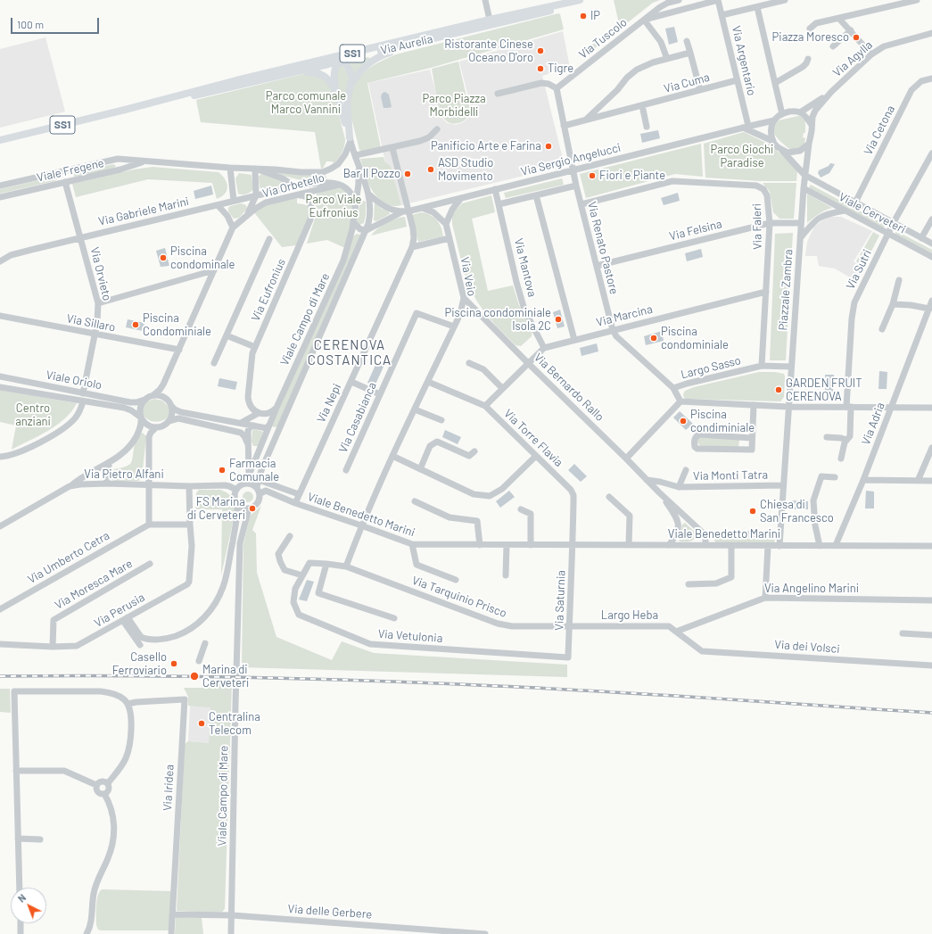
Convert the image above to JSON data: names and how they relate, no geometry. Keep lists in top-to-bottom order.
{
  "streets": {
    "main road": ["Via Aurelia", "SS1"],
    "street": [
      "Via Tuscolo",
      "Via Agylla",
      "Via Argentario",
      "Via Cuma",
      "Via Cetona",
      "Via Sergio Angelucci",
      "Viale Fregene",
      "Via Orbetello",
      "Via Gabriele Marini",
      "Viale Cerveteri",
      "Via Faleri",
      "Via Felsina",
      "Via Renato Pastore",
      "Via Mantova",
      "Via Sutri",
      "Via Orvieto",
      "Via Veio",
      "Via Eufronius",
      "Piazzale Zambra",
      "Via Marcina",
      "Viale Campo di Mare",
      "Via Sillaro",
      "Largo Sasso",
      "Viale Oriolo",
      "Via Bernardo Rallo",
      "Via Nepi",
      "Via Casabianca",
      "Via Adria",
      "Via Torre Flavia",
      "Via Pietro Alfani",
      "Via Monti Tatra",
      "Viale Benedetto Marini",
      "Via Umberto Cetra",
      "Via Moresca Mare",
      "Via Angelino Marini",
      "Via Tarquinio Prisco",
      "Via Saturnia",
      "Via Perusia",
      "Largo Heba",
      "Via Vetulonia",
      "Via dei Volsci",
      "Via Iridea",
      "Via delle Gerbere"
    ]
  },
  "crossings": [
    ["Via Tuscolo", "Via Argentario"],
    ["Via Argentario", "Via Cuma"],
    ["Via Argentario", "Via Sergio Angelucci"],
    ["Via Cetona", "Viale Cerveteri"],
    ["Via Sergio Angelucci", "Viale Cerveteri"],
    ["Via Sergio Angelucci", "Via Renato Pastore"],
    ["Via Sergio Angelucci", "Via Mantova"],
    ["Via Sergio Angelucci", "Piazzale Zambra"],
    ["Via Sergio Angelucci", "Viale Campo di Mare"],
    ["Via Sergio Angelucci", "Via Nepi"],
    ["Viale Fregene", "Via Orvieto"],
    ["Viale Fregene", "Viale Campo di Mare"],
    ["Via Orbetello", "Via Gabriele Marini"],
    ["Via Orbetello", "Via Eufronius"],
    ["Via Orbetello", "Via Sillaro"],
    ["Via Orbetello", "Viale Oriolo"],
    ["Via Gabriele Marini", "Via Orvieto"],
    ["Viale Cerveteri", "Via Sutri"],
    ["Viale Cerveteri", "Piazzale Zambra"],
    ["Via Faleri", "Via Felsina"],
    ["Via Faleri", "Via Renato Pastore"],
    ["Via Faleri", "Via Marcina"],
    ["Via Faleri", "Largo Sasso"],
    ["Via Felsina", "Via Renato Pastore"],
    ["Via Felsina", "Piazzale Zambra"],
    ["Via Renato Pastore", "Via Marcina"],
    ["Via Mantova", "Via Marcina"],
    ["Via Orvieto", "Via Sillaro"],
    ["Via Orvieto", "Viale Oriolo"],
    ["Via Veio", "Via Bernardo Rallo"],
    ["Via Veio", "Via Casabianca"],
    ["Via Veio", "Via Torre Flavia"],
    ["Via Veio", "Viale Benedetto Marini"],
    ["Via Veio", "Via Tarquinio Prisco"],
    ["Via Veio", "Via Vetulonia"],
    ["Piazzale Zambra", "Largo Sasso"],
    ["Piazzale Zambra", "Via Monti Tatra"],
    ["Piazzale Zambra", "Viale Benedetto Marini"],
    ["Via Marcina", "Via Bernardo Rallo"],
    ["Via Marcina", "Via Torre Flavia"],
    ["Viale Campo di Mare", "Via Pietro Alfani"],
    ["Viale Campo di Mare", "Viale Benedetto Marini"],
    ["Viale Campo di Mare", "Via delle Gerbere"],
    ["Via Bernardo Rallo", "Via Monti Tatra"],
    ["Via Bernardo Rallo", "Viale Benedetto Marini"],
    ["Via Nepi", "Viale Benedetto Marini"],
    ["Via Adria", "Viale Benedetto Marini"],
    ["Via Torre Flavia", "Viale Benedetto Marini"],
    ["Via Torre Flavia", "Via Saturnia"],
    ["Via Pietro Alfani", "Viale Benedetto Marini"],
    ["Viale Benedetto Marini", "Via Saturnia"],
    ["Via Moresca Mare", "Via Perusia"],
    ["Via Angelino Marini", "Largo Heba"],
    ["Via Tarquinio Prisco", "Via Saturnia"],
    ["Via Tarquinio Prisco", "Largo Heba"],
    ["Via Tarquinio Prisco", "Via Vetulonia"],
    ["Via Saturnia", "Largo Heba"],
    ["Via Saturnia", "Via Vetulonia"],
    ["Largo Heba", "Via dei Volsci"],
    ["Via Iridea", "Via delle Gerbere"]
  ],
  "districts": ["CERENOVA COSTANTICA"],
  "parks": [
    "Parco comunale Marco Vannini",
    "Parco Piazza Morbidelli",
    "Parco Giochi Paradise",
    "Parco Viale Eufronius",
    "Centro anziani"
  ],
  "places": [
    "IP",
    "Piazza Moresco",
    "Ristorante Cinese Oceano D'oro",
    "Tigre",
    "Panificio Arte e Farina",
    "ASD Studio Movimento",
    "Bar Il Pozzo",
    "Fiori e Piante",
    "Piscina condominale",
    "Piscina condominiale Isola 2C",
    "Piscina Condominiale",
    "Piscina condominiale",
    "GARDEN FRUIT CERENOVA",
    "Piscina condiminiale",
    "Farmacia Comunale",
    "FS Marina di Cerveteri",
    "Chiesa di San Francesco",
    "Casello Ferroviario",
    "Marina di Cerveteri",
    "Centralina Telecom"
  ],
  "scale_bar": "100 m",
  "north": "top left"
}
